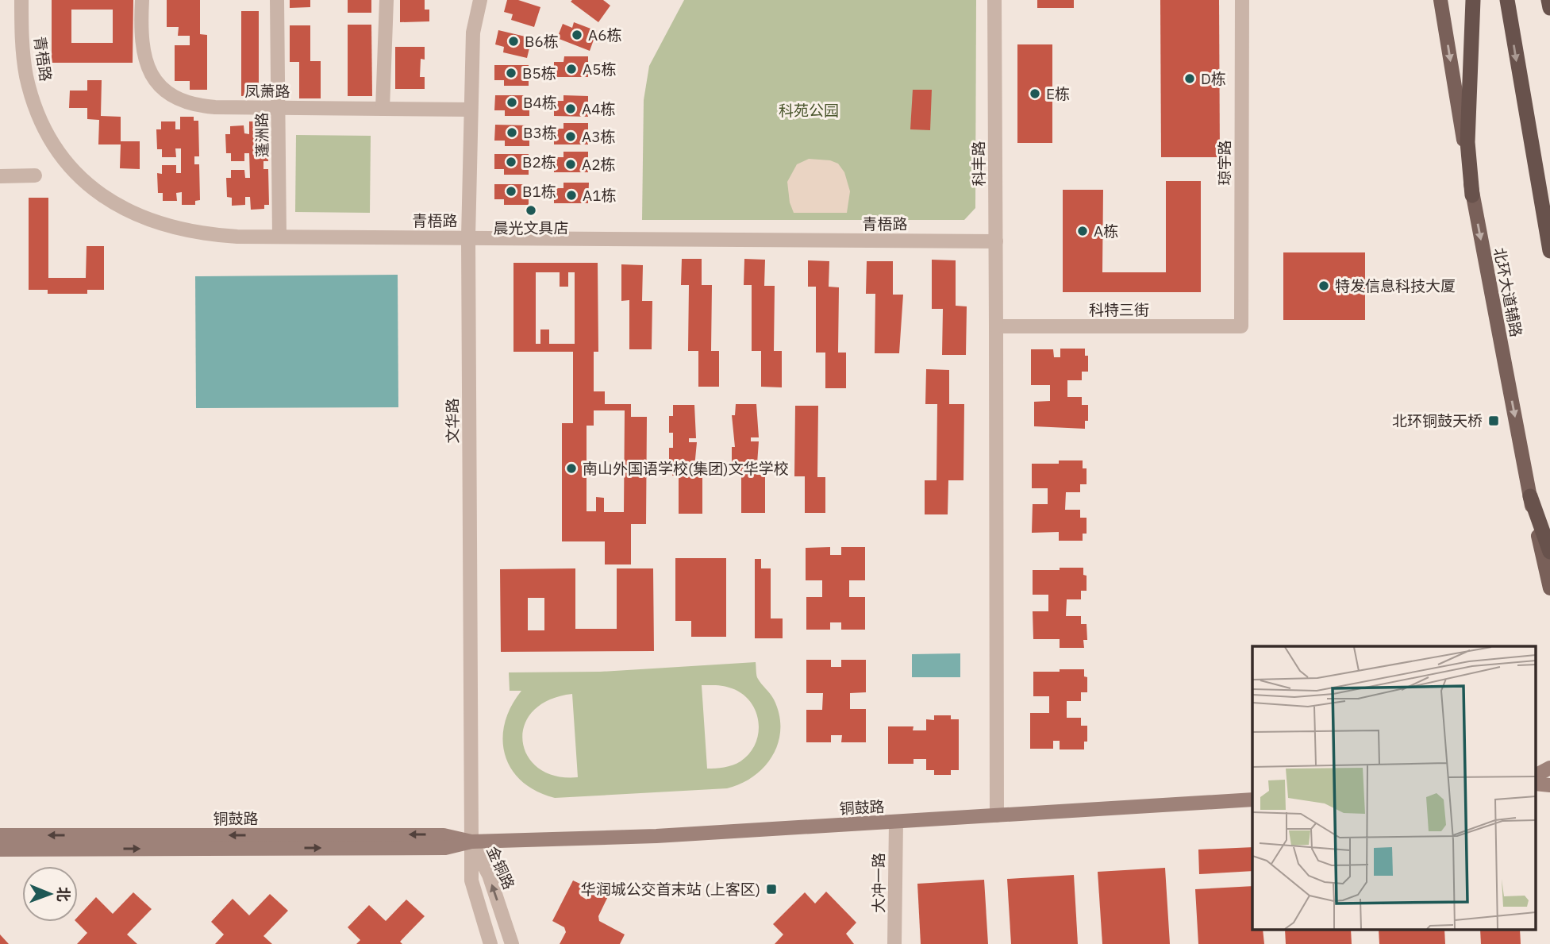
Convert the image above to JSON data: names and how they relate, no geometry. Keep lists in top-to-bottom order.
{
  "streets": {
    "main road": ["北环大道辅路", "铜鼓路"],
    "street": [
      "青梧路",
      "凤萧路",
      "蓬洲路",
      "琼宇路",
      "科丰路",
      "科特三街",
      "文华路",
      "金铜路",
      "大冲一路"
    ]
  },
  "crossings": [
    ["青梧路", "蓬洲路"],
    ["青梧路", "科丰路"],
    ["青梧路", "文华路"],
    ["凤萧路", "蓬洲路"],
    ["凤萧路", "文华路"],
    ["琼宇路", "科特三街"],
    ["科丰路", "科特三街"],
    ["科丰路", "铜鼓路"],
    ["文华路", "铜鼓路"],
    ["文华路", "金铜路"],
    ["铜鼓路", "金铜路"],
    ["铜鼓路", "大冲一路"]
  ],
  "one_way": ["北环大道辅路"],
  "parks": ["科苑公园"],
  "places": {
    "other": [
      "A6栋",
      "B6栋",
      "A5栋",
      "B5栋",
      "D栋",
      "E栋",
      "B4栋",
      "A4栋",
      "B3栋",
      "A3栋",
      "B2栋",
      "A2栋",
      "B1栋",
      "A1栋",
      "晨光文具店",
      "A栋",
      "特发信息科技大厦",
      "南山外国语学校(集团)文华学校"
    ],
    "transit": ["北环铜鼓天桥", "华润城公交首末站 (上客区)"]
  },
  "north": "right"
}
